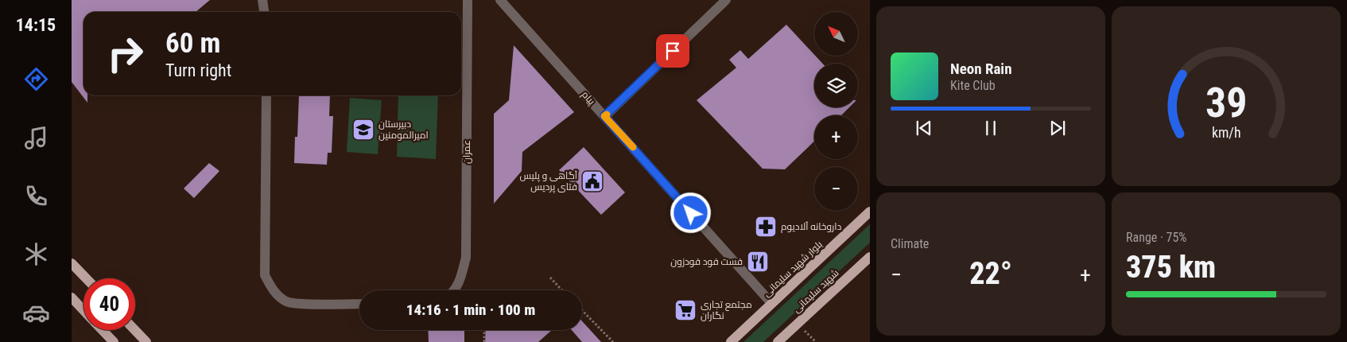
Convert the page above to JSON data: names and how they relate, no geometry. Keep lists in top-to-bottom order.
{
  "streets": {
    "main road": ["بلوار شهید سلیمانی", "شهید سلیمانی"],
    "street": ["پیام", "عمران"]
  },
  "crossings": [
    ["پیام", "بلوار شهید سلیمانی"]
  ],
  "places": {
    "school or university": ["دبیرستان امیرالمومنین"],
    "public building": ["آگاهی و پلیس فتای پردیس"],
    "pharmacy": ["داروخانه آلادیوم"],
    "restaurant": ["فست فود فودزون"],
    "supermarket": ["مجتمع تجاری نگاران"]
  },
  "north": "top left",
  "page": {
    "tabs": "14:15",
    "map_buttons": ["+", "−"],
    "turn": ["60 m", "Turn right"],
    "song": ["Neon Rain", "Kite Club"],
    "tile": [
      "Climate",
      ["Range · 75%", "375 km"]
    ],
    "heat": ["−", "22°", "+"],
    "limit": "40",
    "trip": "14:16 · 1 min · 100 m",
    "gauge": ["39", "km/h"]
  }
}
